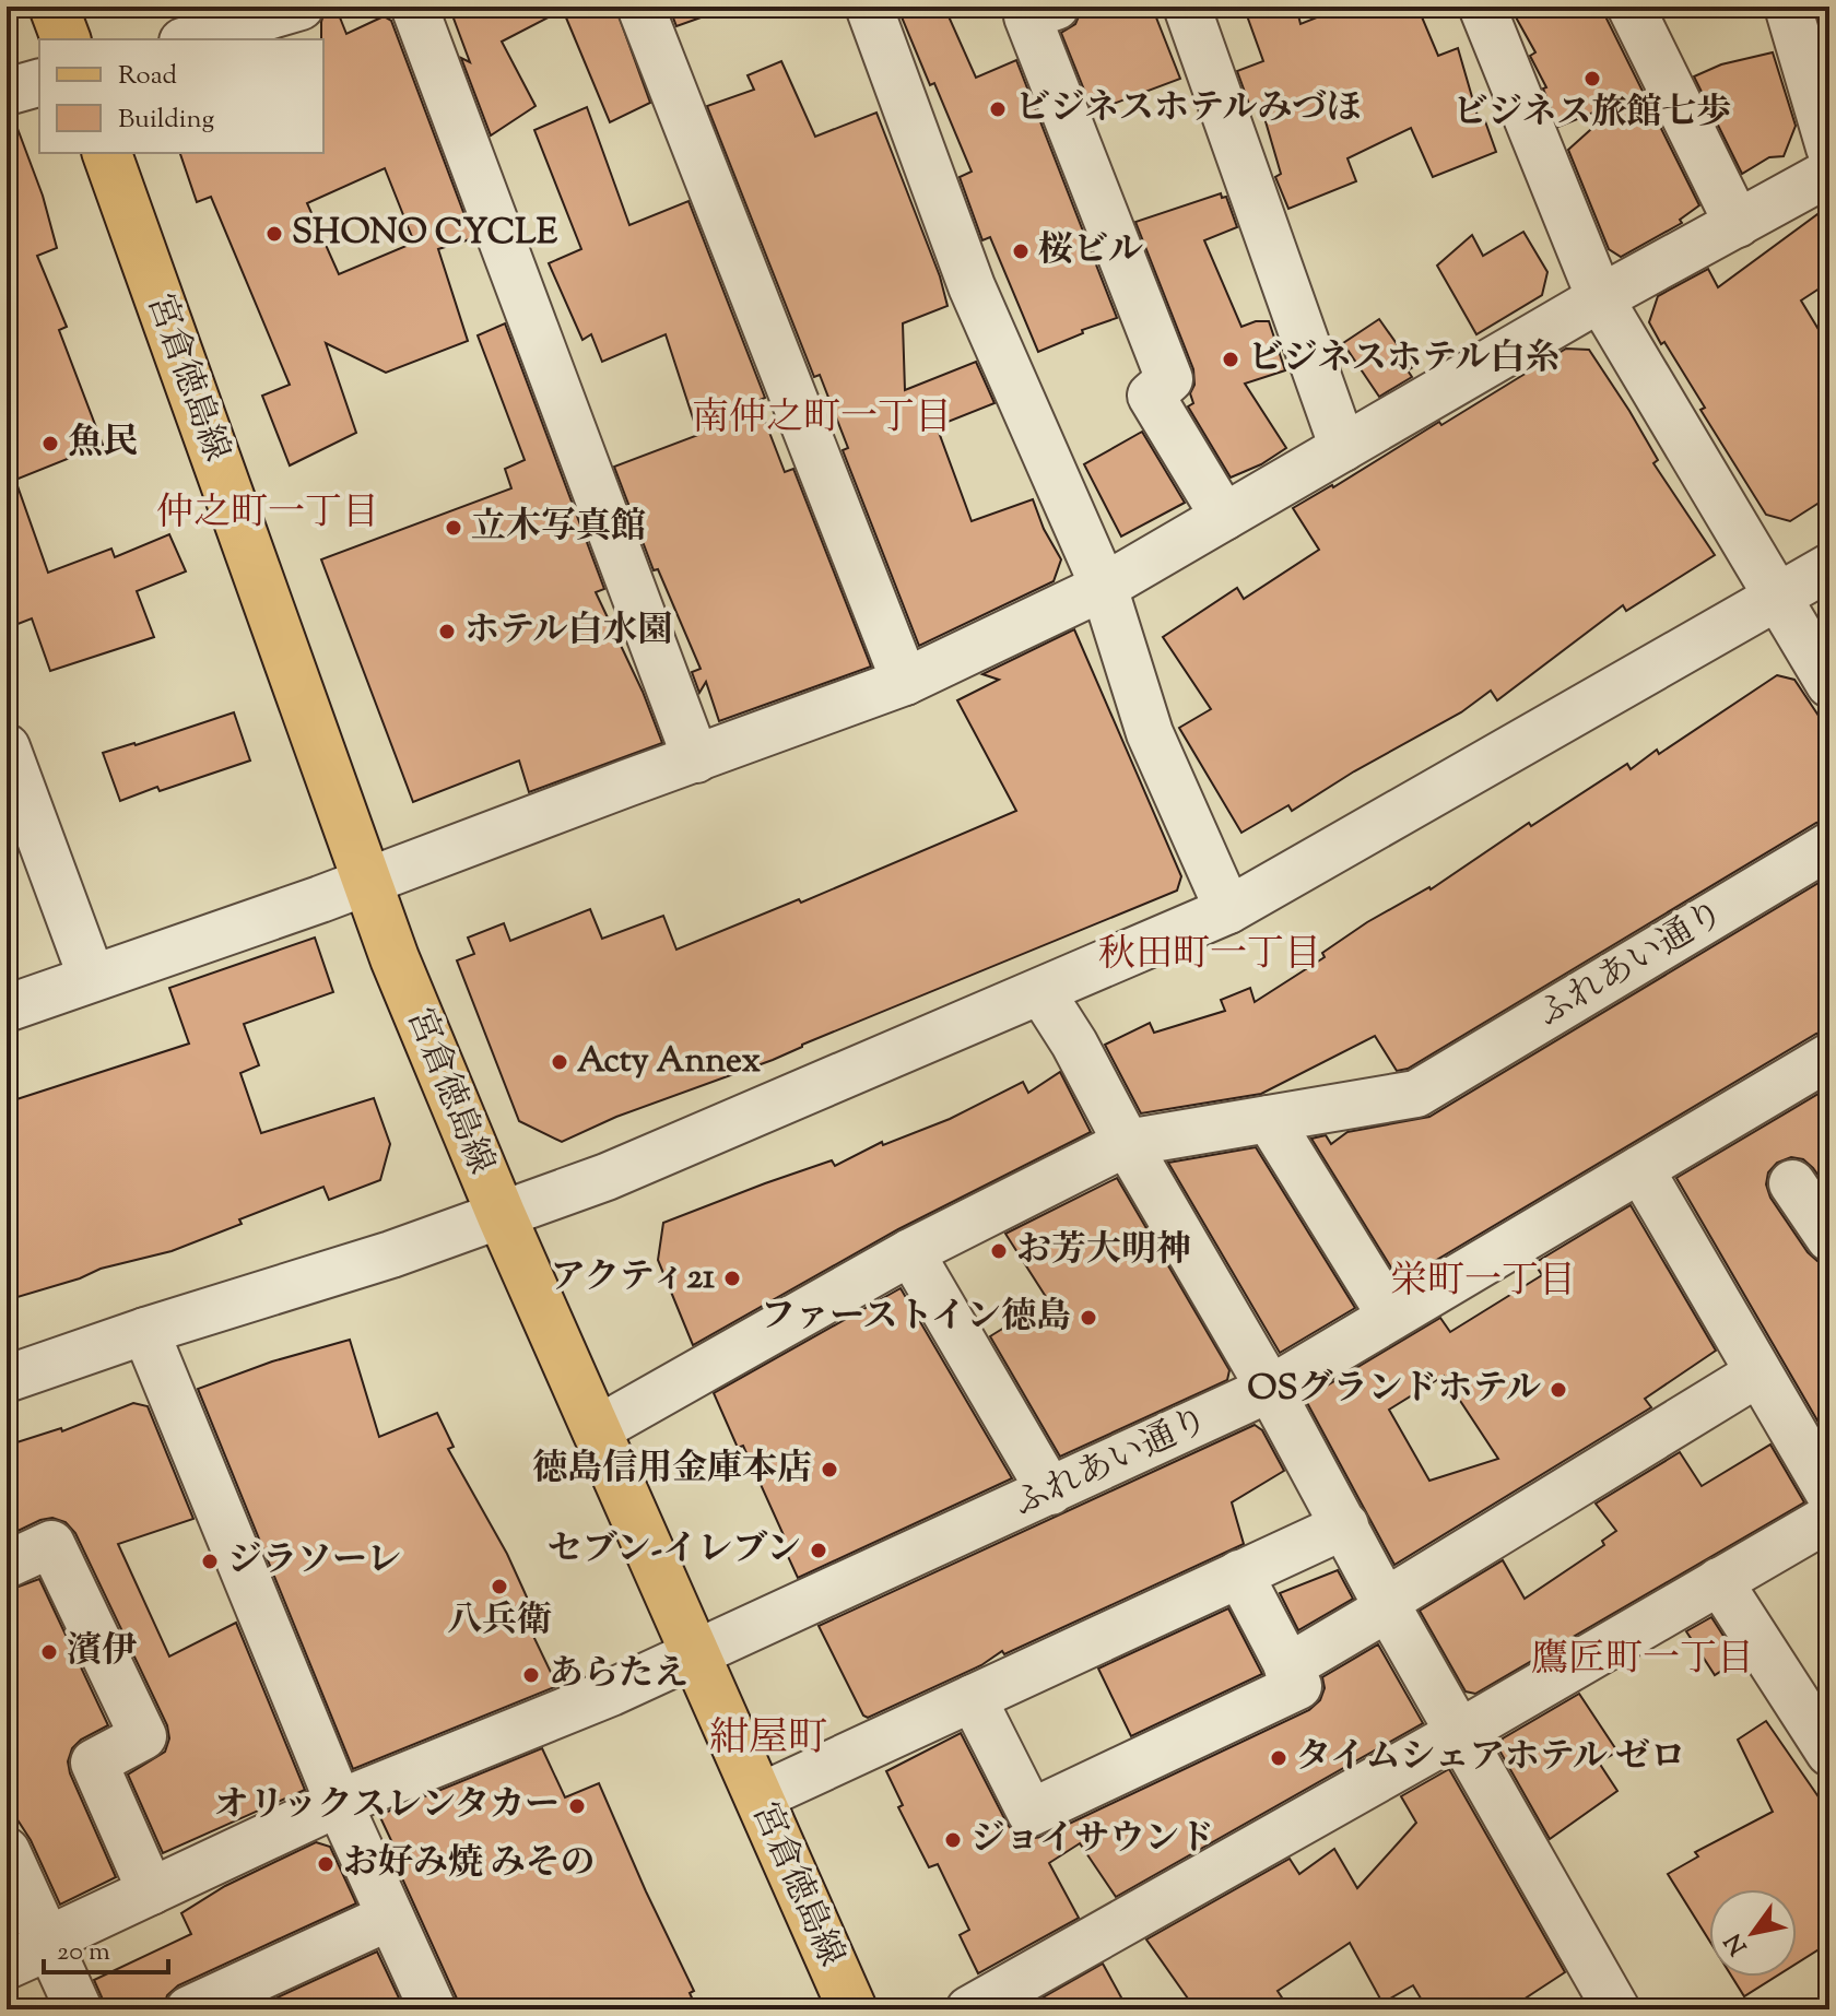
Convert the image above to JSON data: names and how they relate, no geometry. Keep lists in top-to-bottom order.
{
  "streets": {
    "main road": ["宮倉徳島線"],
    "street": ["ふれあい通り"]
  },
  "crossings": [
    ["宮倉徳島線", "ふれあい通り"]
  ],
  "districts": [
    "南仲之町一丁目",
    "仲之町一丁目",
    "秋田町一丁目",
    "栄町一丁目",
    "鷹匠町一丁目",
    "紺屋町"
  ],
  "places": [
    "ビジネス旅館七歩",
    "ビジネスホテルみづほ",
    "SHONO CYCLE",
    "桜ビル",
    "ビジネスホテル白糸",
    "魚民",
    "立木写真館",
    "ホテル白水園",
    "Acty Annex",
    "お芳大明神",
    "アクティ21",
    "ファーストイン徳島",
    "OSグランドホテル",
    "徳島信用金庫本店",
    "セブン-イレブン",
    "ジラソーレ",
    "八兵衛",
    "濱伊",
    "あらたえ",
    "タイムシェアホテル ゼロ",
    "オリックスレンタカー",
    "ジョイサウンド",
    "お好み焼 みその"
  ],
  "legend": ["Road", "Building"],
  "scale_bar": "20 m",
  "north": "bottom left"
}
